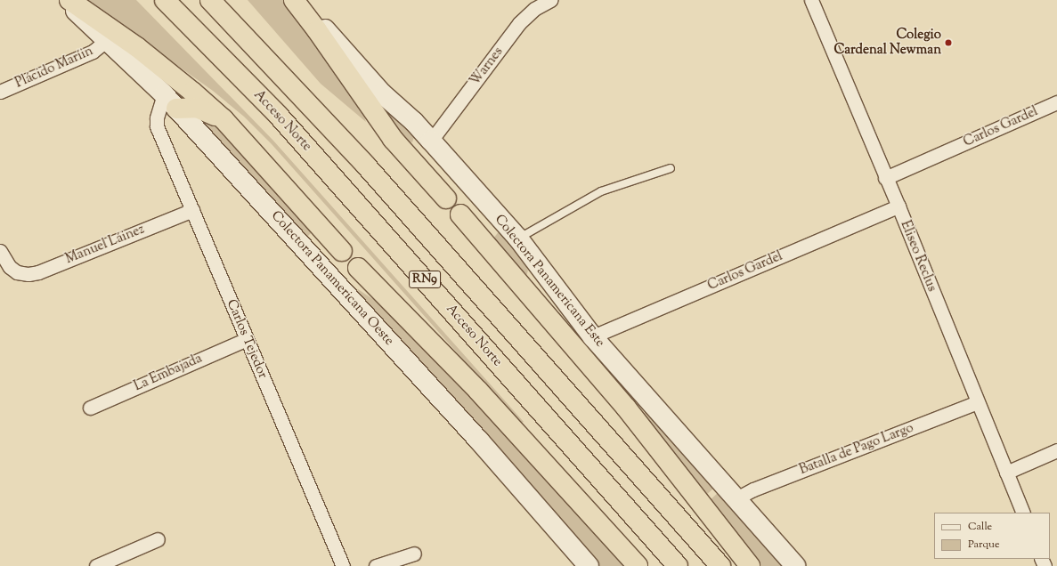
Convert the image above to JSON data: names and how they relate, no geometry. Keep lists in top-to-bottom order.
{
  "streets": {
    "highway": ["Acceso Norte", "RN9"],
    "street": [
      "Warnes",
      "Plácido Maríin",
      "Carlos Gardel",
      "Manuel Láinez",
      "Eliseo Reclus",
      "Colectora Panamericana Oeste",
      "Colectora Panamericana Este",
      "Carlos Tejedor",
      "La Embajada",
      "Batalla de Pago Largo"
    ]
  },
  "crossings": [
    ["Warnes", "Colectora Panamericana Este"],
    ["Plácido Maríin", "Colectora Panamericana Oeste"],
    ["Carlos Gardel", "Eliseo Reclus"],
    ["Carlos Gardel", "Colectora Panamericana Este"],
    ["Manuel Láinez", "Carlos Tejedor"],
    ["Eliseo Reclus", "Batalla de Pago Largo"],
    ["Colectora Panamericana Oeste", "Carlos Tejedor"],
    ["Colectora Panamericana Este", "Batalla de Pago Largo"],
    ["Carlos Tejedor", "La Embajada"]
  ],
  "places": ["Colegio Cardenal Newman"],
  "legend": ["Calle", "Parque"]
}
